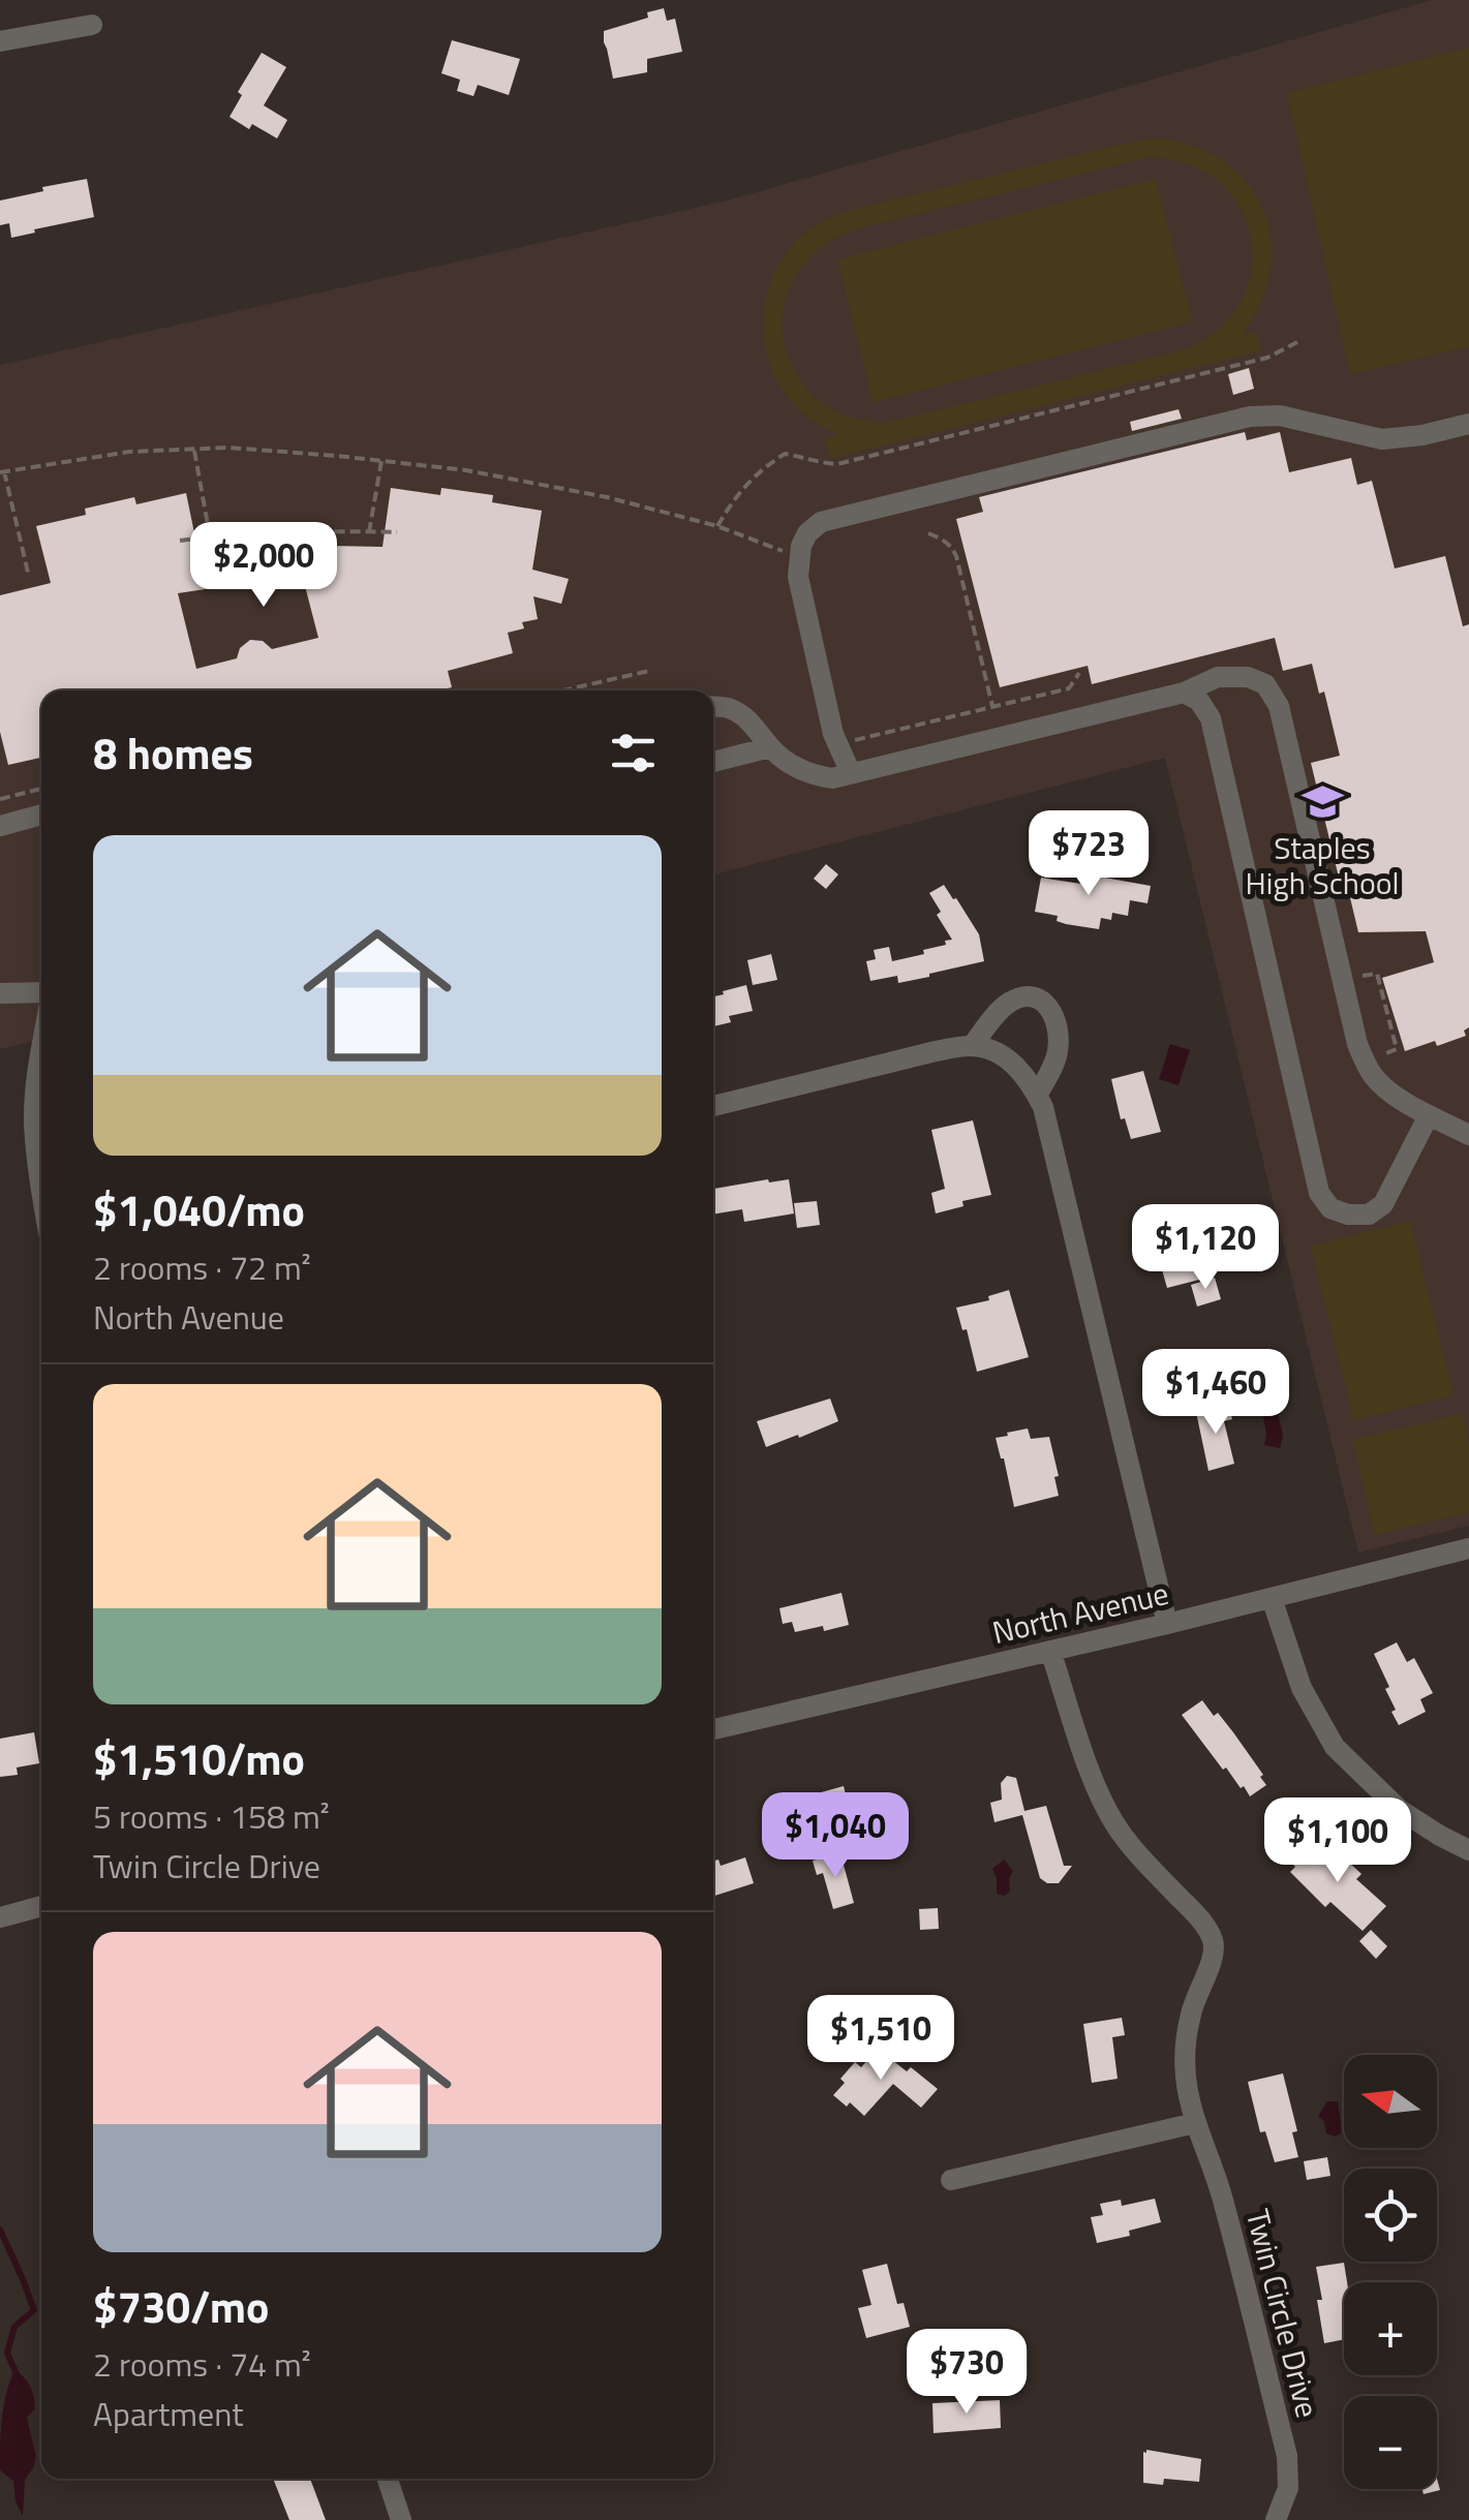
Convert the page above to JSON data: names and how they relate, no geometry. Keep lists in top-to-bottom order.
{
  "streets": {
    "street": ["North Avenue", "Twin Circle Drive"]
  },
  "crossings": [
    ["North Avenue", "Twin Circle Drive"]
  ],
  "places": {
    "school or university": ["Staples High School"]
  },
  "north": "left",
  "page": {
    "price": [
      "$2,000",
      "$723",
      "$1,120",
      "$1,460",
      "$1,040",
      "$1,100",
      "$1,510",
      "$730"
    ],
    "heading": "8 homes",
    "list": [
      {
        "name": "$1,040/mo",
        "note": "2 rooms · 72 m² · North Avenue"
      },
      {
        "name": "$1,510/mo",
        "note": "5 rooms · 158 m² · Twin Circle Drive"
      },
      {
        "name": "$730/mo",
        "note": "2 rooms · 74 m² · Apartment"
      }
    ],
    "map_buttons": ["+", "−"]
  }
}
